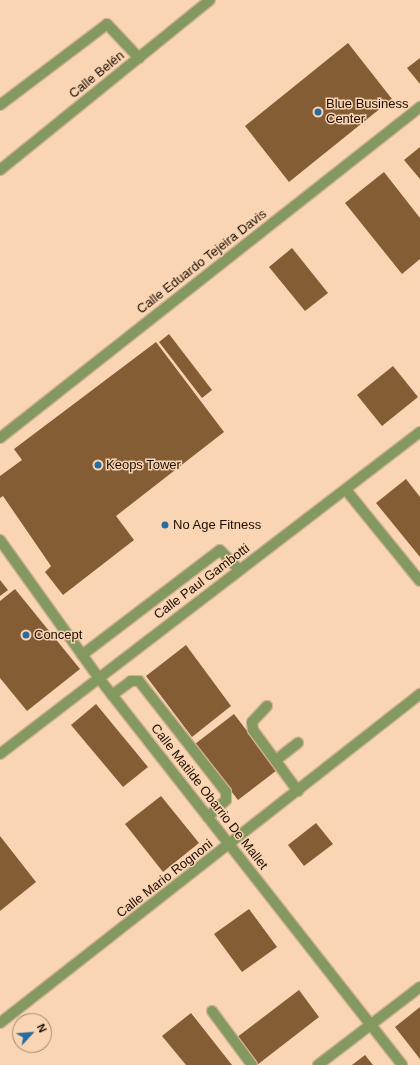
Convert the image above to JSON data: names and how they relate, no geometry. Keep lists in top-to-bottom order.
{
  "streets": {
    "street": [
      "Calle Belén",
      "Calle Eduardo Tejeira Davis",
      "Calle Paul Gambotti",
      "Calle Matilde Obarrio De Mallet",
      "Calle Mario Rognoni"
    ]
  },
  "crossings": [
    ["Calle Paul Gambotti", "Calle Matilde Obarrio De Mallet"],
    ["Calle Matilde Obarrio De Mallet", "Calle Mario Rognoni"]
  ],
  "places": [
    "Blue Business Center",
    "Keops Tower",
    "No Age Fitness",
    "Concept"
  ],
  "north": "top right"
}
